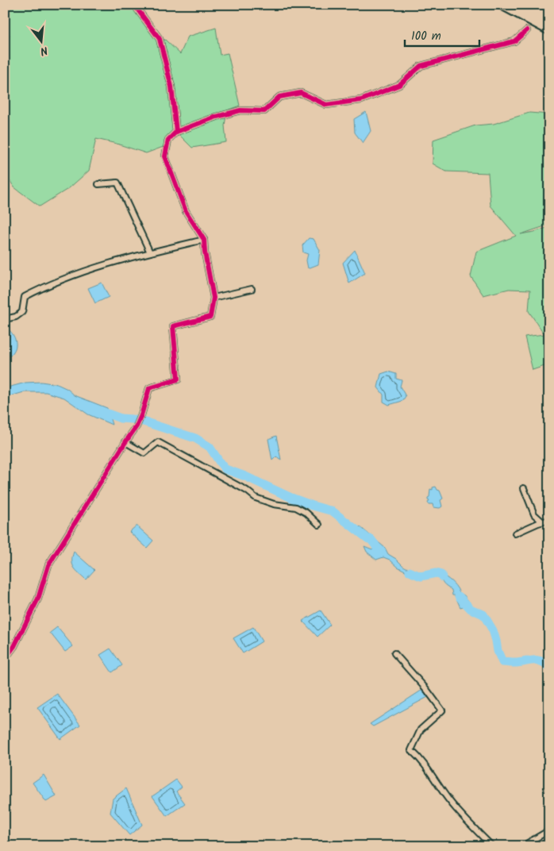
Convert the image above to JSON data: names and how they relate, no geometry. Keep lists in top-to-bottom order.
{
  "scale_bar": "100 m",
  "north": "bottom"
}
